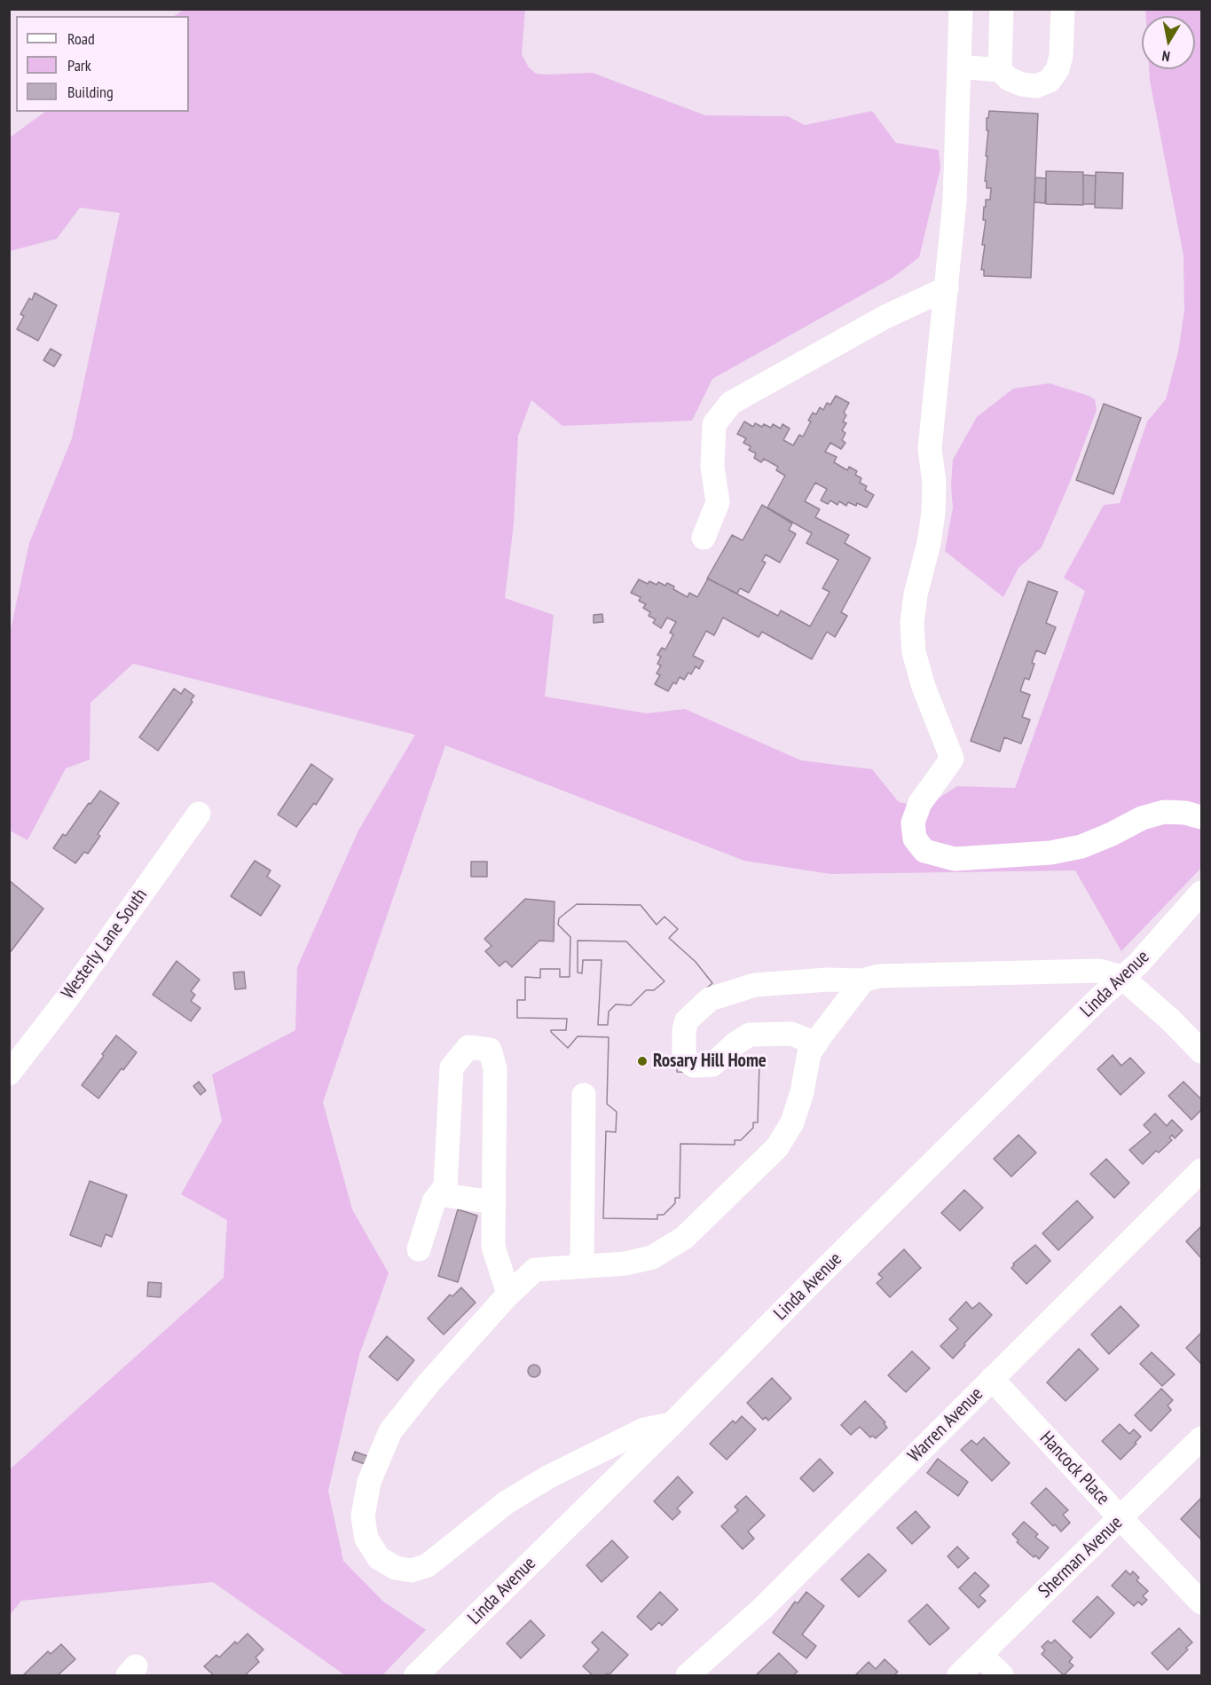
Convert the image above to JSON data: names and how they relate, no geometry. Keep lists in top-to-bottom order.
{
  "streets": {
    "street": [
      "Westerly Lane South",
      "Linda Avenue",
      "Warren Avenue",
      "Hancock Place",
      "Sherman Avenue"
    ]
  },
  "crossings": [
    ["Warren Avenue", "Hancock Place"],
    ["Hancock Place", "Sherman Avenue"]
  ],
  "places": ["Rosary Hill Home"],
  "legend": ["Road", "Park", "Building"],
  "north": "bottom"
}
